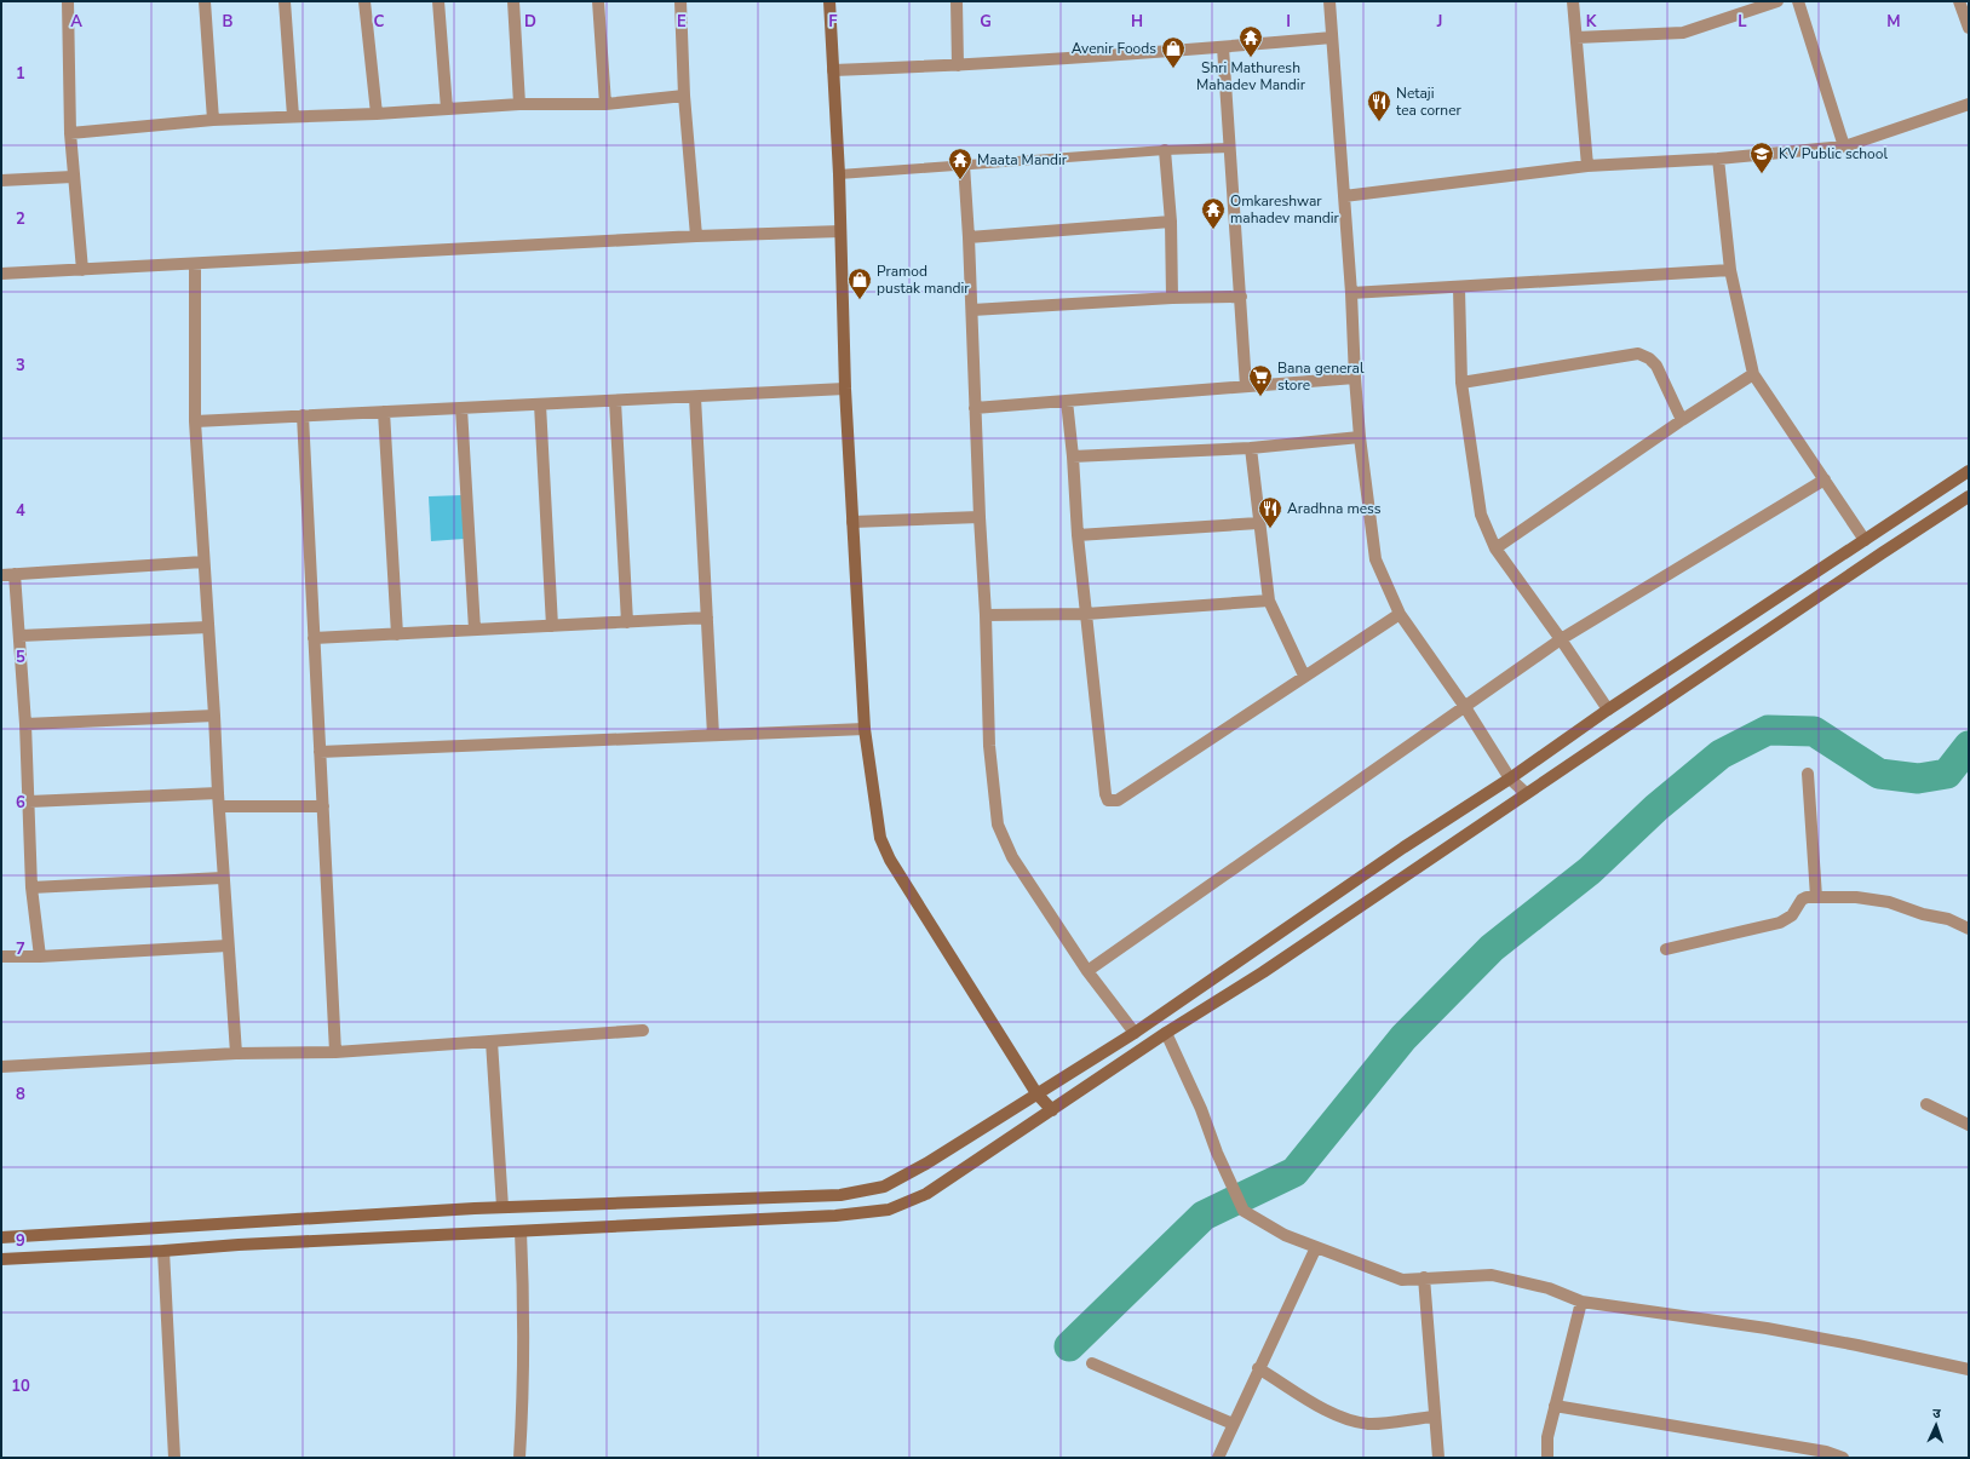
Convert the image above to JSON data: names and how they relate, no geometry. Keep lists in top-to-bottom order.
{
  "places": {
    "temple": ["Shri Mathuresh Mahadev Mandir", "Maata Mandir", "Omkareshwar mahadev mandir"],
    "shop": ["Avenir Foods", "Pramod pustak mandir"],
    "restaurant": ["Netaji tea corner", "Aradhna mess"],
    "school or university": ["KV Public school"],
    "supermarket": ["Bana general store"]
  },
  "north": "top",
  "grid": {
    "columns": [
      "A",
      "B",
      "C",
      "D",
      "E",
      "F",
      "G",
      "H",
      "I",
      "J",
      "K",
      "L",
      "M"
    ],
    "rows": [
      "1",
      "2",
      "3",
      "4",
      "5",
      "6",
      "7",
      "8",
      "9",
      "10"
    ]
  }
}
